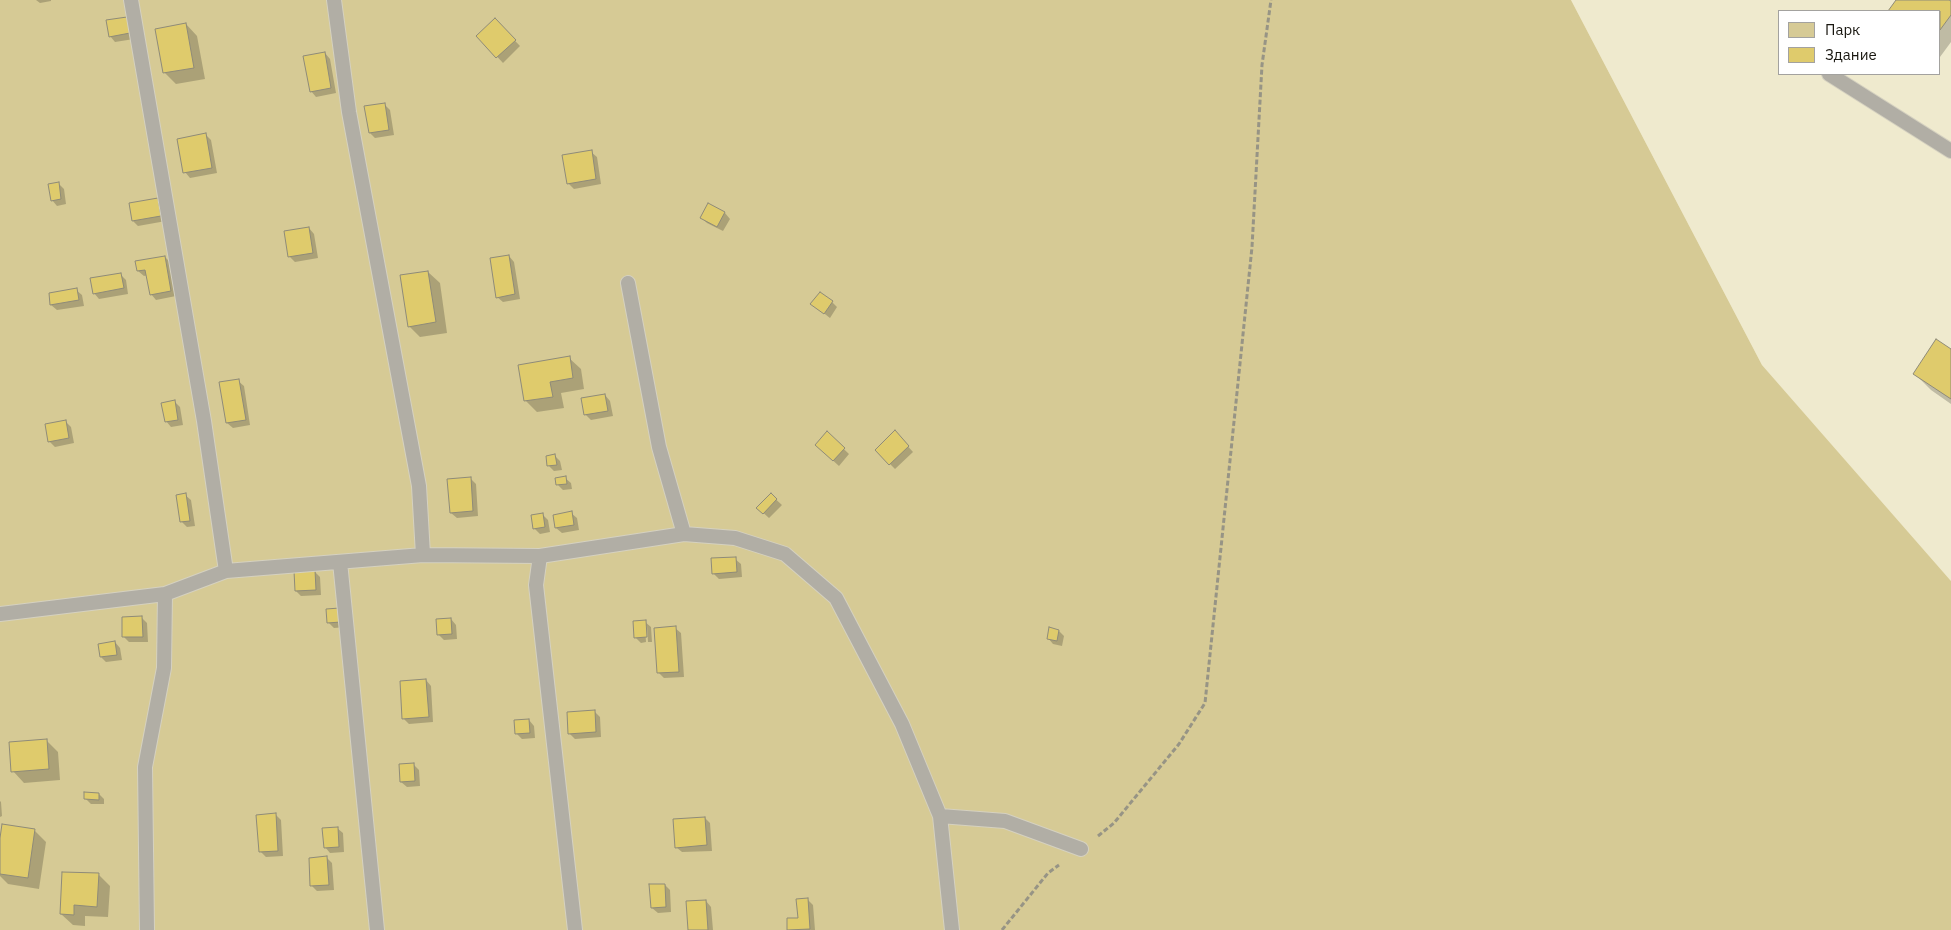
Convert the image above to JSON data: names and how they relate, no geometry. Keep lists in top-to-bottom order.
{
  "legend": ["Парк", "Здание"]
}
